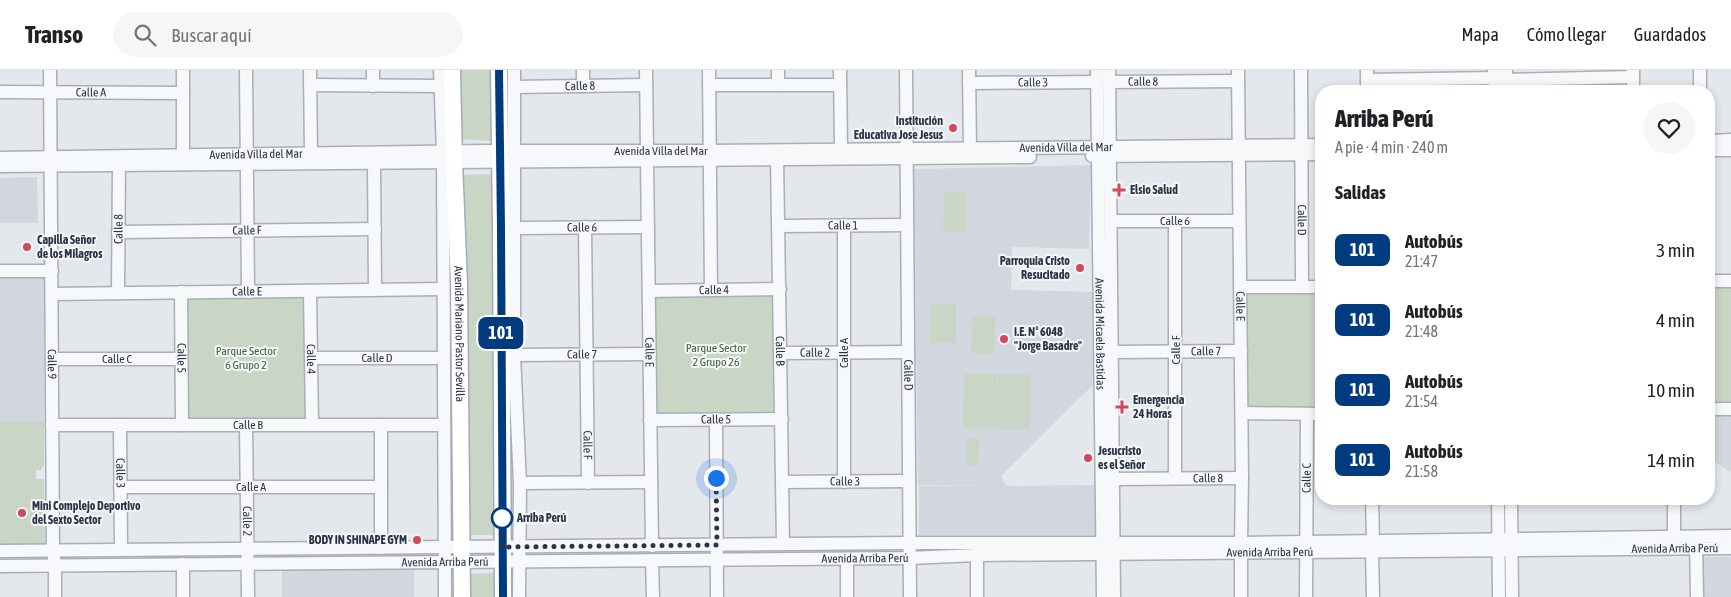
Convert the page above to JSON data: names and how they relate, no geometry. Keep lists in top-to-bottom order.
{
  "streets": {
    "main road": ["Avenida Mariano Pastor Sevilla"],
    "street": [
      "Calle 8",
      "Calle 3",
      "Calle A",
      "Avenida Villa del Mar",
      "Calle D",
      "Calle 6",
      "Calle 1",
      "Calle F",
      "Calle 4",
      "Calle E",
      "Avenida Micaela Bastidas",
      "Calle 7",
      "Calle B",
      "Calle 2",
      "Calle C",
      "Calle 5",
      "Calle 9",
      "Avenida Arriba Perú"
    ]
  },
  "crossings": [
    ["Calle 8", "Calle 3"],
    ["Calle 8", "Avenida Villa del Mar"],
    ["Calle 8", "Calle F"],
    ["Calle 8", "Calle E"],
    ["Calle 8", "Avenida Micaela Bastidas"],
    ["Calle 3", "Calle A"],
    ["Calle 3", "Calle D"],
    ["Calle 3", "Avenida Micaela Bastidas"],
    ["Calle 3", "Calle B"],
    ["Calle 3", "Avenida Arriba Perú"],
    ["Calle A", "Calle 1"],
    ["Calle A", "Calle 2"],
    ["Avenida Villa del Mar", "Calle D"],
    ["Avenida Villa del Mar", "Calle E"],
    ["Avenida Villa del Mar", "Avenida Mariano Pastor Sevilla"],
    ["Avenida Villa del Mar", "Avenida Micaela Bastidas"],
    ["Avenida Villa del Mar", "Calle B"],
    ["Avenida Villa del Mar", "Calle 9"],
    ["Calle D", "Calle 1"],
    ["Calle D", "Calle 4"],
    ["Calle D", "Avenida Mariano Pastor Sevilla"],
    ["Calle D", "Calle 2"],
    ["Calle D", "Avenida Arriba Perú"],
    ["Calle 6", "Calle F"],
    ["Calle 6", "Calle E"],
    ["Calle 6", "Avenida Micaela Bastidas"],
    ["Calle 1", "Calle B"],
    ["Calle F", "Calle 7"],
    ["Calle 4", "Calle E"],
    ["Calle 4", "Calle B"],
    ["Calle E", "Avenida Mariano Pastor Sevilla"],
    ["Calle E", "Calle 7"],
    ["Calle E", "Calle 5"],
    ["Calle E", "Calle 9"],
    ["Calle E", "Avenida Arriba Perú"],
    ["Avenida Mariano Pastor Sevilla", "Calle B"],
    ["Avenida Mariano Pastor Sevilla", "Avenida Arriba Perú"],
    ["Avenida Micaela Bastidas", "Calle 7"],
    ["Avenida Micaela Bastidas", "Avenida Arriba Perú"],
    ["Calle B", "Calle 2"],
    ["Calle B", "Calle 5"],
    ["Calle B", "Calle 9"],
    ["Calle B", "Avenida Arriba Perú"],
    ["Calle 2", "Avenida Arriba Perú"],
    ["Calle C", "Calle 5"],
    ["Calle C", "Calle 9"],
    ["Calle C", "Avenida Arriba Perú"],
    ["Calle 9", "Avenida Arriba Perú"]
  ],
  "parks": ["Parque Sector 2 Grupo 26", "Parque Sector 6 Grupo 2"],
  "places": {
    "other": [
      "Institución Educativa Jose Jesus",
      "Capilla Señor de los Milagros",
      "Parroquia Cristo Resucitado",
      "I.E. N° 6048 \"Jorge Basadre\"",
      "Jesucristo es el Señor",
      "Mini Complejo Deportivo del Sexto Sector",
      "Arriba Perú",
      "BODY IN SHINAPE GYM"
    ],
    "health": ["Elsio Salud", "Emergencia 24 Horas"]
  },
  "lines": ["bus line 101"],
  "page": {
    "header": "Transo",
    "search": "Buscar aquí",
    "nav": ["Mapa", "Cómo llegar", "Guardados"],
    "on_map": "101",
    "heading": [
      ["Arriba Perú", "A pie · 4 min · 240 m"],
      "Salidas"
    ],
    "list": [
      {
        "mark": "101",
        "name": "Autobús",
        "note": "21:47",
        "value": "3 min"
      },
      {
        "mark": "101",
        "name": "Autobús",
        "note": "21:48",
        "value": "4 min"
      },
      {
        "mark": "101",
        "name": "Autobús",
        "note": "21:54",
        "value": "10 min"
      },
      {
        "mark": "101",
        "name": "Autobús",
        "note": "21:58",
        "value": "14 min"
      }
    ]
  }
}
